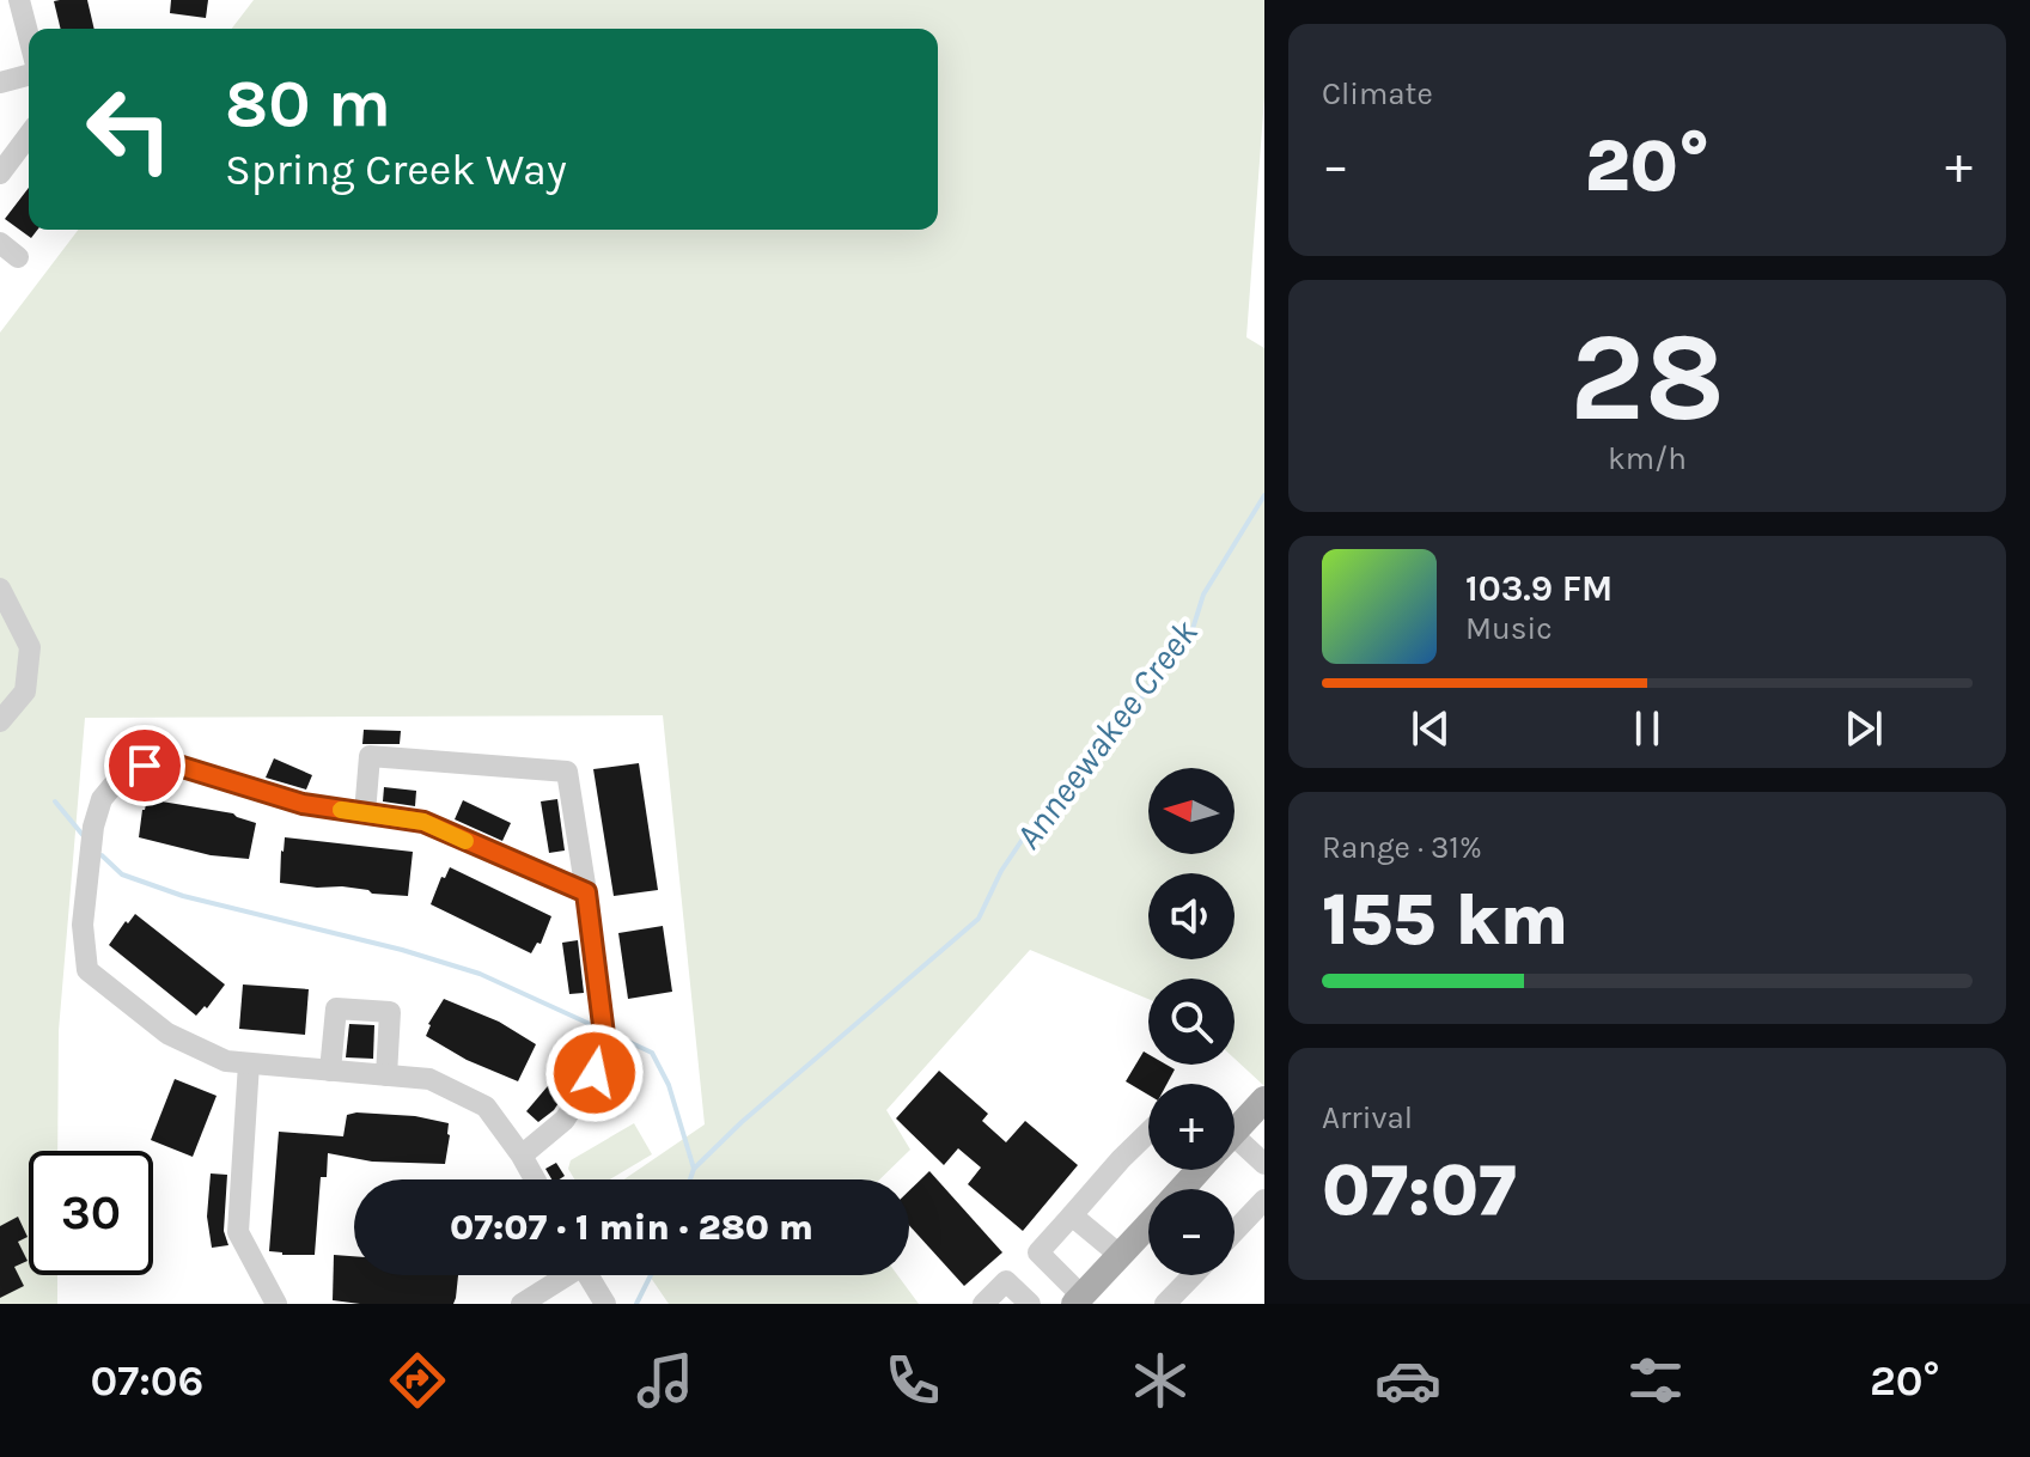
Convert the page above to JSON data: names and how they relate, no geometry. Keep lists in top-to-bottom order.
{
  "water": ["Anneewakee Creek"],
  "north": "left",
  "page": {
    "tile": [
      "Climate",
      ["28", "km/h"],
      ["Range · 31%", "155 km"],
      ["Arrival", "07:07"]
    ],
    "turn": ["80 m", "Spring Creek Way"],
    "heat": ["−", "20°", "+"],
    "song": ["103.9 FM", "Music"],
    "map_buttons": ["+", "−"],
    "limit": "30",
    "trip": "07:07 · 1 min · 280 m",
    "tabs": ["07:06", "20°"]
  }
}
